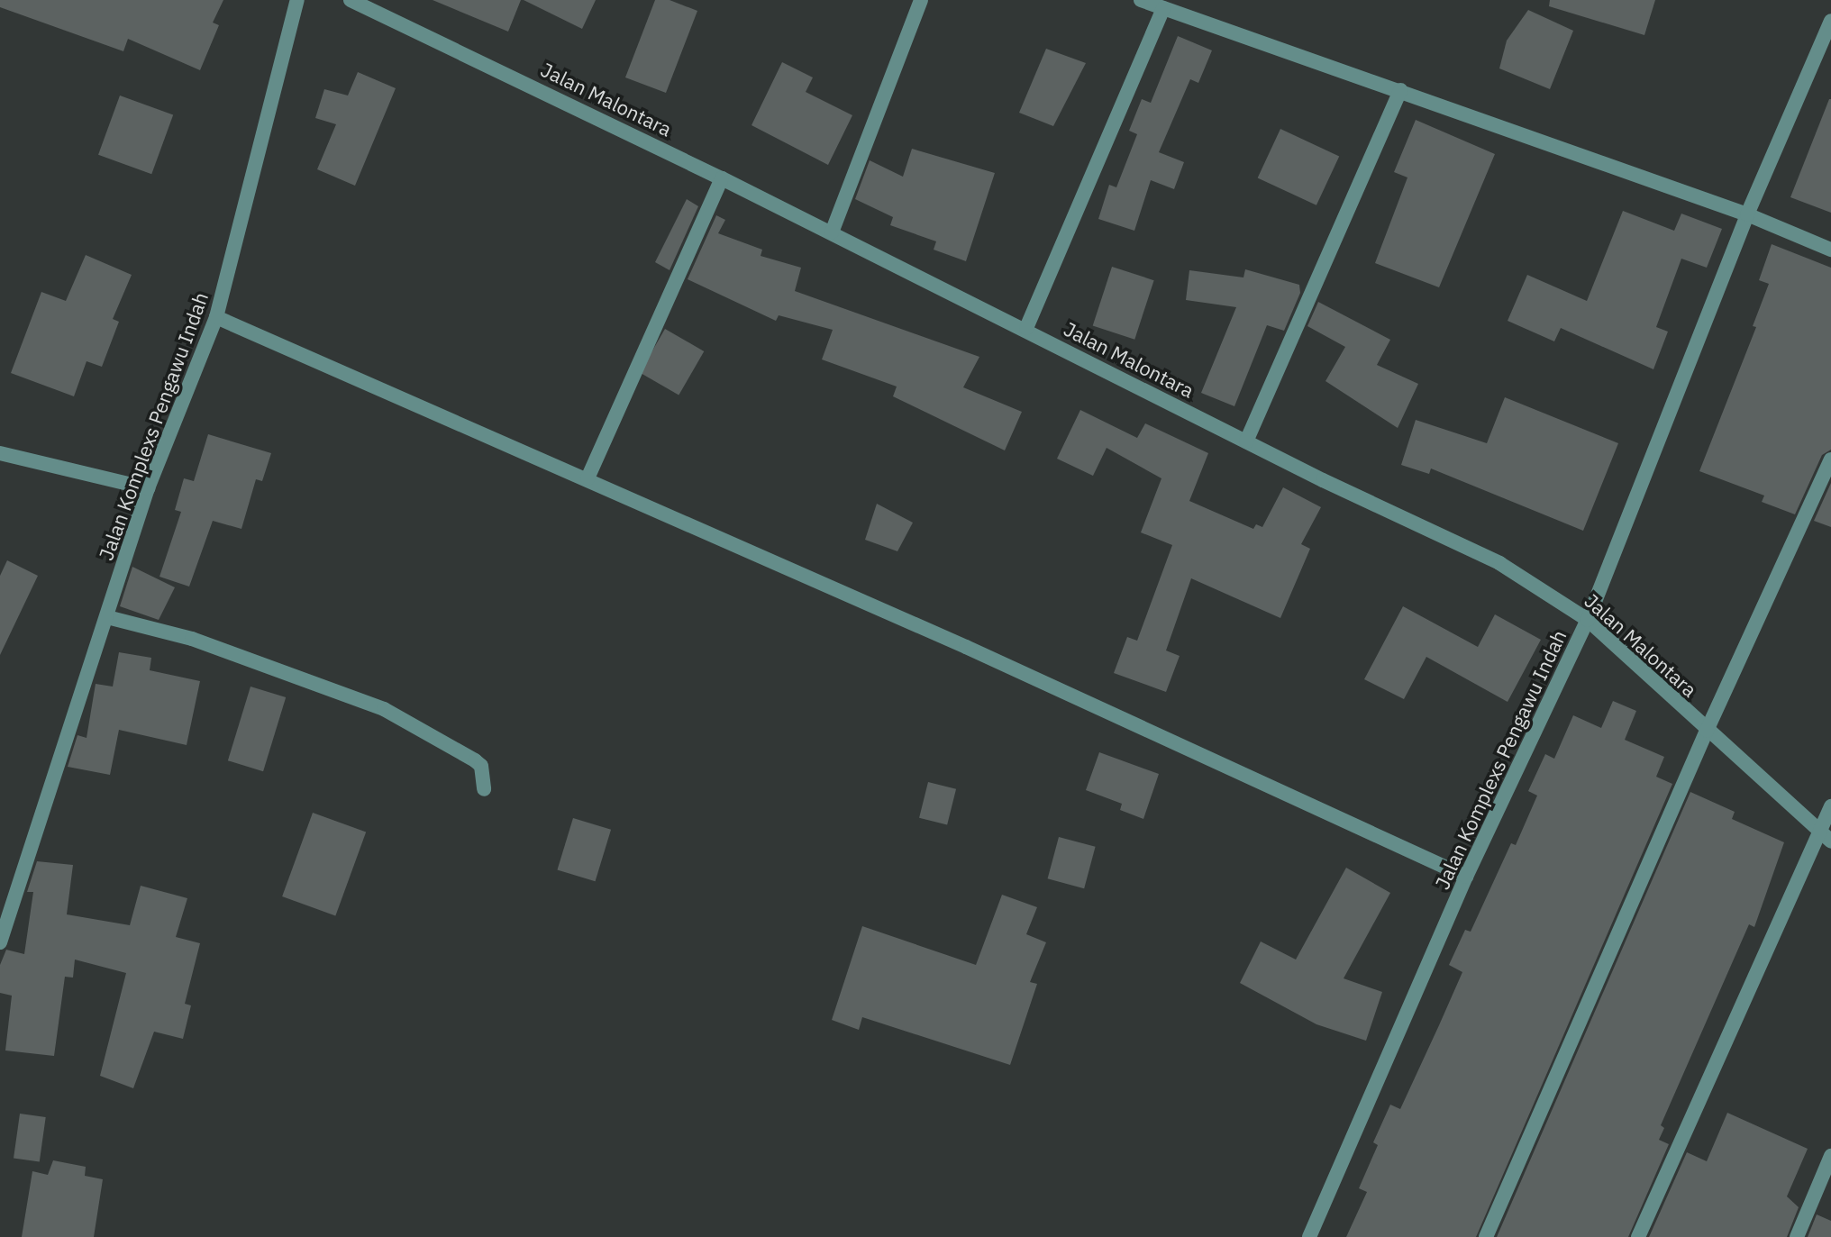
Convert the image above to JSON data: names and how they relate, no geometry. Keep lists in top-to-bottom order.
{
  "streets": {
    "street": ["Jalan Malontara", "Jalan Komplexs Pengawu Indah"]
  },
  "crossings": [
    ["Jalan Malontara", "Jalan Komplexs Pengawu Indah"]
  ]
}
